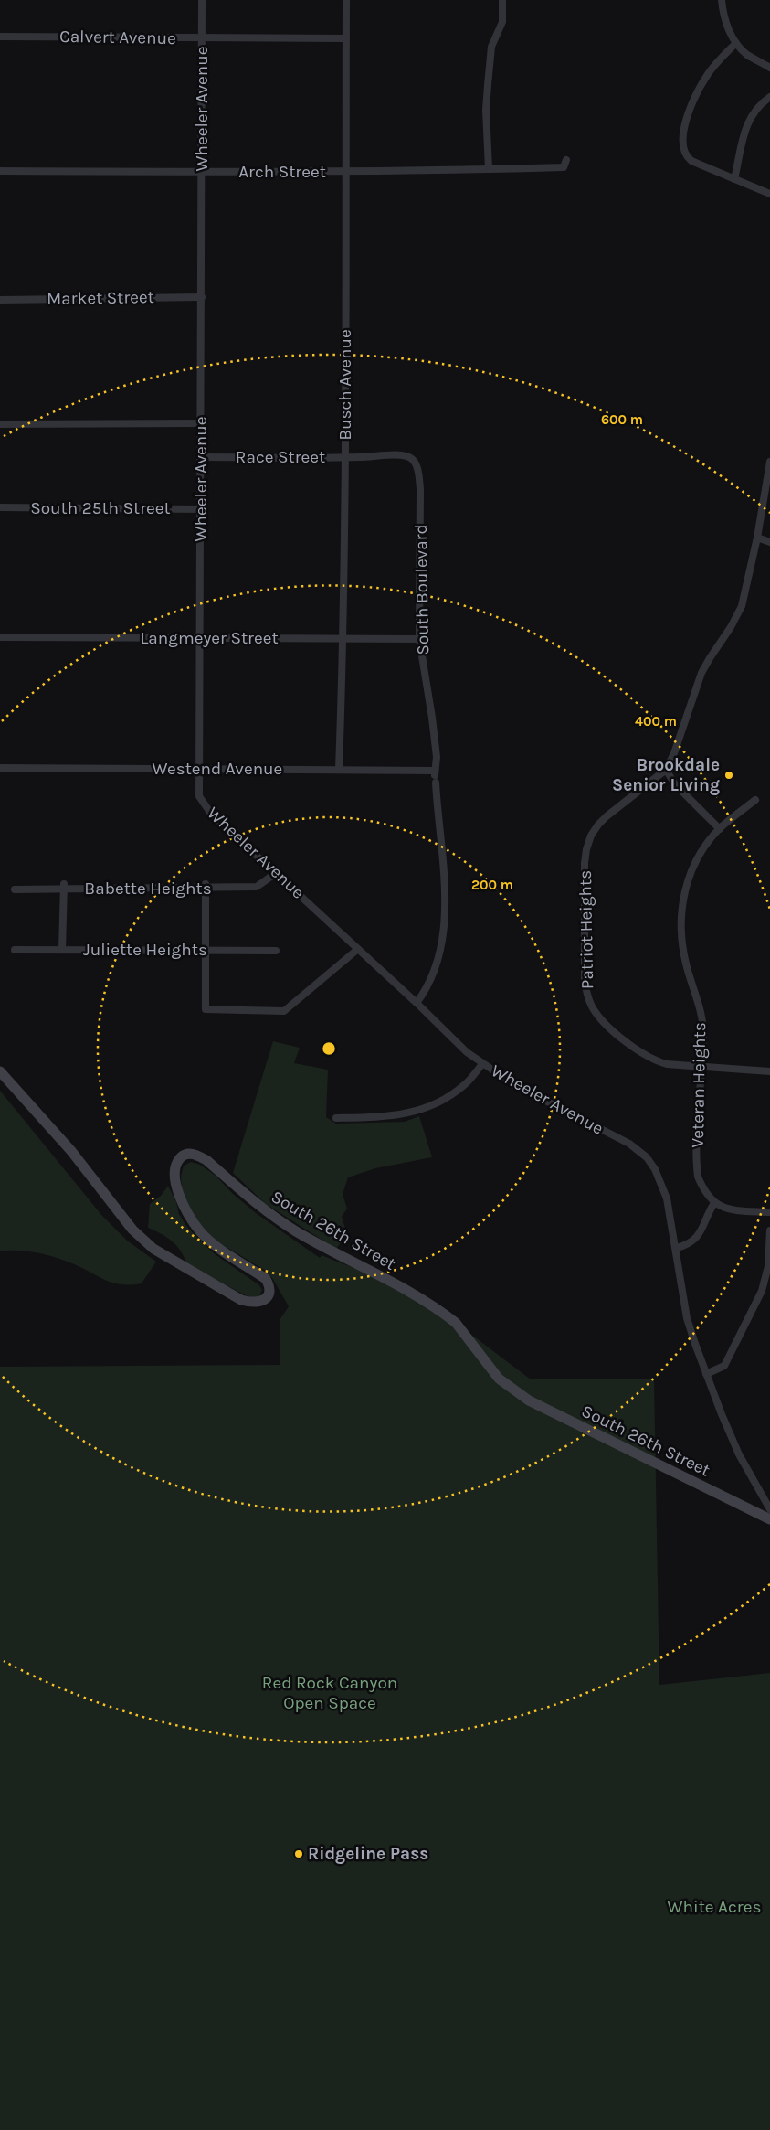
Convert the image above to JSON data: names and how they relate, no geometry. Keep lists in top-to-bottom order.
{
  "streets": {
    "street": [
      "Calvert Avenue",
      "Wheeler Avenue",
      "Arch Street",
      "Market Street",
      "Busch Avenue",
      "Race Street",
      "South 25th Street",
      "South Boulevard",
      "Langmeyer Street",
      "Westend Avenue",
      "Babette Heights",
      "Patriot Heights",
      "Juliette Heights",
      "Veteran Heights",
      "South 26th Street"
    ]
  },
  "crossings": [
    ["Calvert Avenue", "Wheeler Avenue"],
    ["Calvert Avenue", "Busch Avenue"],
    ["Wheeler Avenue", "Arch Street"],
    ["Wheeler Avenue", "Market Street"],
    ["Wheeler Avenue", "Race Street"],
    ["Wheeler Avenue", "South 25th Street"],
    ["Wheeler Avenue", "South Boulevard"],
    ["Wheeler Avenue", "Langmeyer Street"],
    ["Wheeler Avenue", "Westend Avenue"],
    ["Wheeler Avenue", "Babette Heights"],
    ["Arch Street", "Busch Avenue"],
    ["Busch Avenue", "Race Street"],
    ["Busch Avenue", "Langmeyer Street"],
    ["Busch Avenue", "Westend Avenue"],
    ["Race Street", "South Boulevard"],
    ["South Boulevard", "Langmeyer Street"],
    ["South Boulevard", "Westend Avenue"],
    ["Patriot Heights", "Veteran Heights"]
  ],
  "parks": ["Red Rock Canyon Open Space", "White Acres"],
  "places": ["Brookdale Senior Living", "Ridgeline Pass"],
  "rings": ["600 m", "400 m", "200 m"]
}
